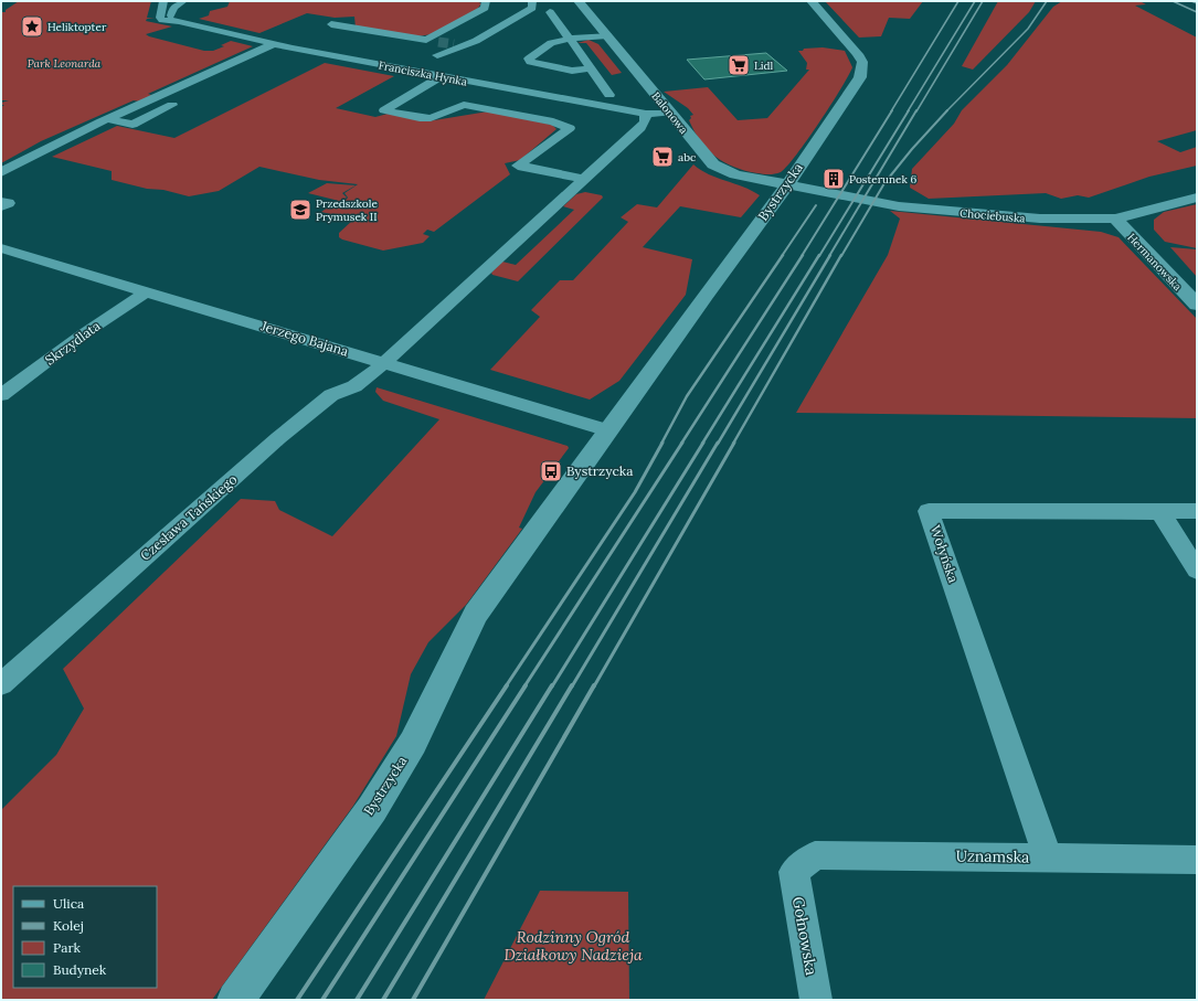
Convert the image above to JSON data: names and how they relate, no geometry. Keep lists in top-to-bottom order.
{
  "streets": {
    "street": [
      "Franciszka Hynka",
      "Balonowa",
      "Bystrzycka",
      "Chociebuska",
      "Hermanowska",
      "Jerzego Bajana",
      "Skrzydlata",
      "Czesława Tańskiego",
      "Wołyńska",
      "Uznamska",
      "Gołnowska"
    ]
  },
  "crossings": [
    ["Franciszka Hynka", "Balonowa"],
    ["Franciszka Hynka", "Czesława Tańskiego"],
    ["Balonowa", "Bystrzycka"],
    ["Balonowa", "Chociebuska"],
    ["Bystrzycka", "Chociebuska"],
    ["Bystrzycka", "Jerzego Bajana"],
    ["Chociebuska", "Hermanowska"],
    ["Jerzego Bajana", "Skrzydlata"],
    ["Jerzego Bajana", "Czesława Tańskiego"],
    ["Wołyńska", "Uznamska"],
    ["Uznamska", "Gołnowska"]
  ],
  "parks": ["Park Leonarda", "Rodzinny Ogród Działkowy Nadzieja"],
  "places": {
    "place": ["Heliktopter"],
    "supermarket": ["Lidl", "abc"],
    "building": ["Posterunek 6"],
    "school or university": ["Przedszkole Prymusek II"],
    "bus stop": ["Bystrzycka"]
  },
  "legend": [
    "Ulica",
    "Kolej",
    "Park",
    "Budynek"
  ]
}
